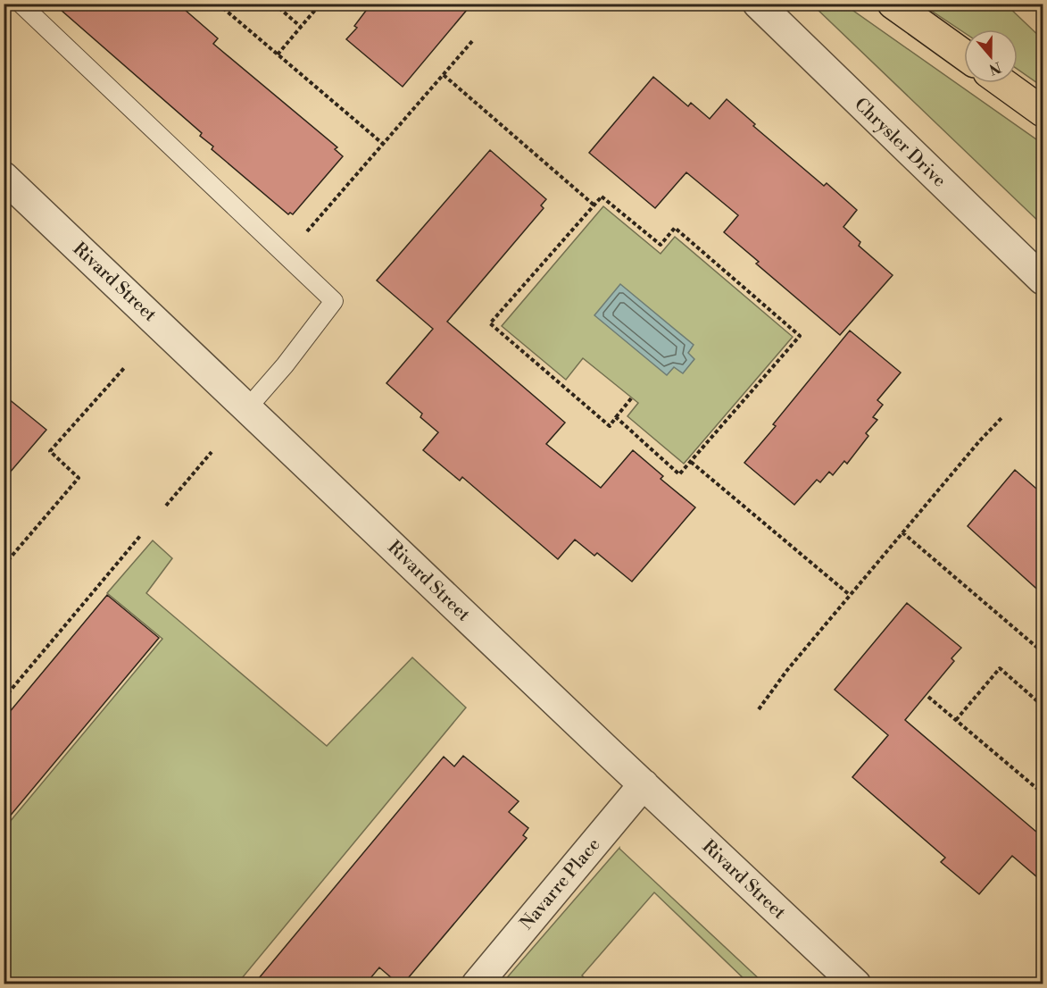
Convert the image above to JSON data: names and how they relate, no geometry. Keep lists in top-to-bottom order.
{
  "streets": {
    "street": ["Chrysler Drive", "Rivard Street", "Navarre Place"]
  },
  "crossings": [
    ["Rivard Street", "Navarre Place"]
  ],
  "north": "bottom"
}
